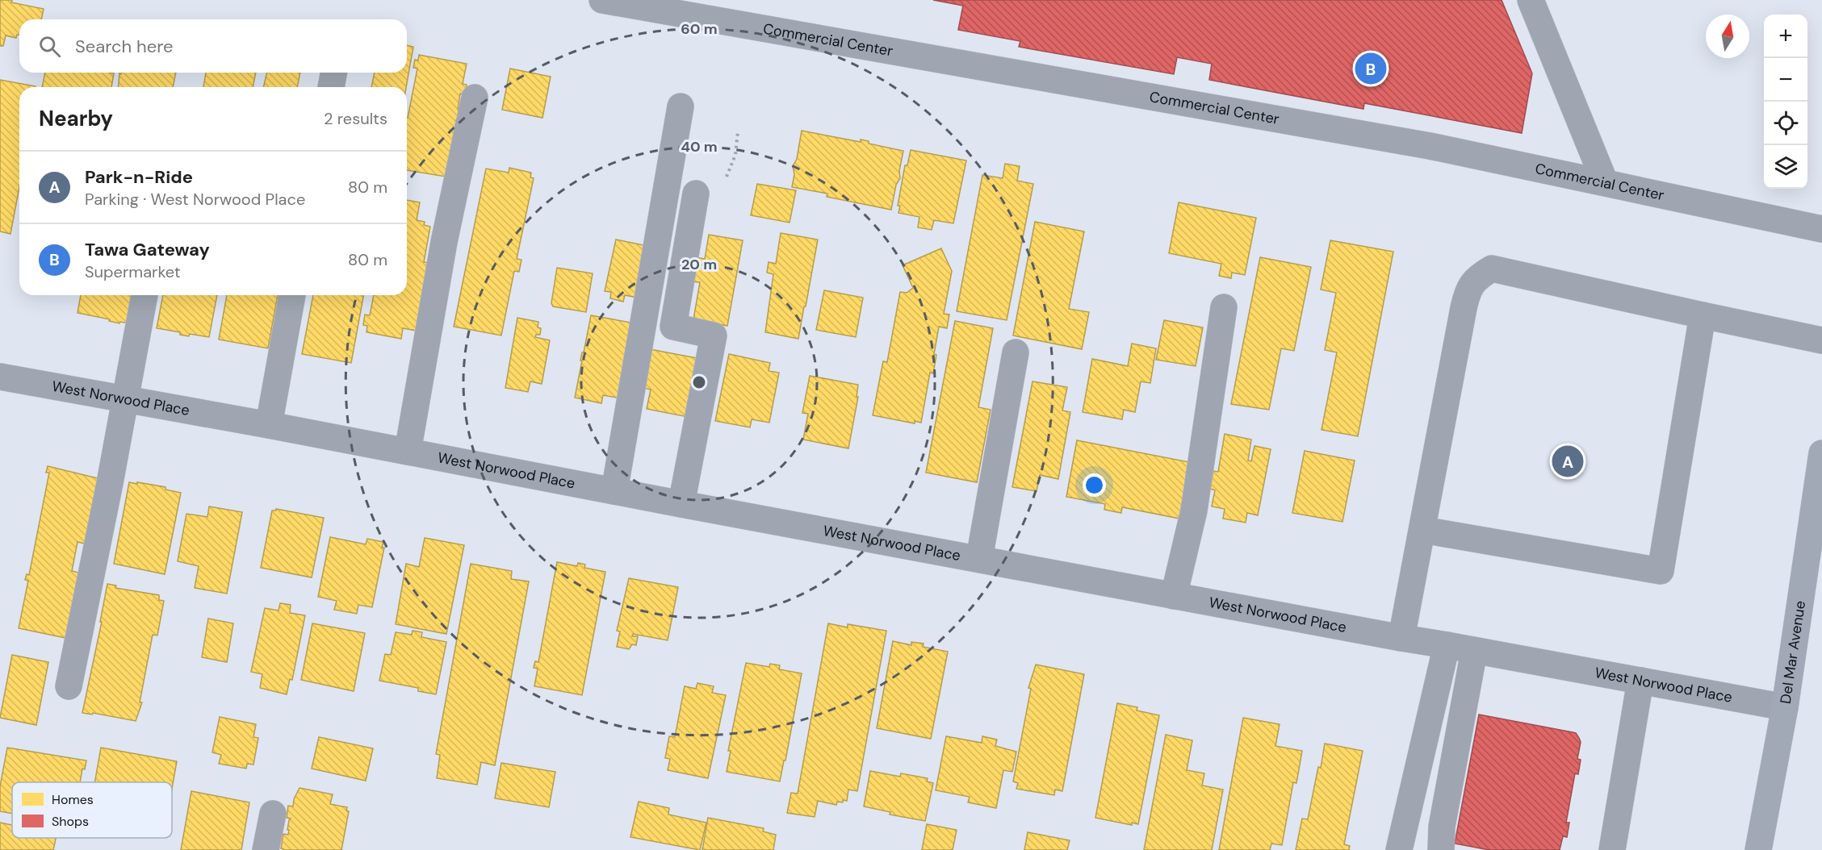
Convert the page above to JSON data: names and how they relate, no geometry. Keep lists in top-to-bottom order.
{
  "streets": {
    "main road": ["Del Mar Avenue"],
    "street": ["Commercial Center", "West Norwood Place"]
  },
  "crossings": [
    ["West Norwood Place", "Del Mar Avenue"]
  ],
  "legend": ["Homes", "Shops"],
  "north": "top",
  "page": {
    "map_buttons": ["+", "−"],
    "search": "Search here",
    "pins": ["B", "A"],
    "heading": ["Nearby", "2 results"],
    "list": [
      {
        "mark": "A",
        "name": "Park-n-Ride",
        "note": "Parking · West Norwood Place",
        "value": "80 m"
      },
      {
        "mark": "B",
        "name": "Tawa Gateway",
        "note": "Supermarket",
        "value": "80 m"
      }
    ]
  },
  "rings": ["60 m", "40 m", "20 m"]
}
